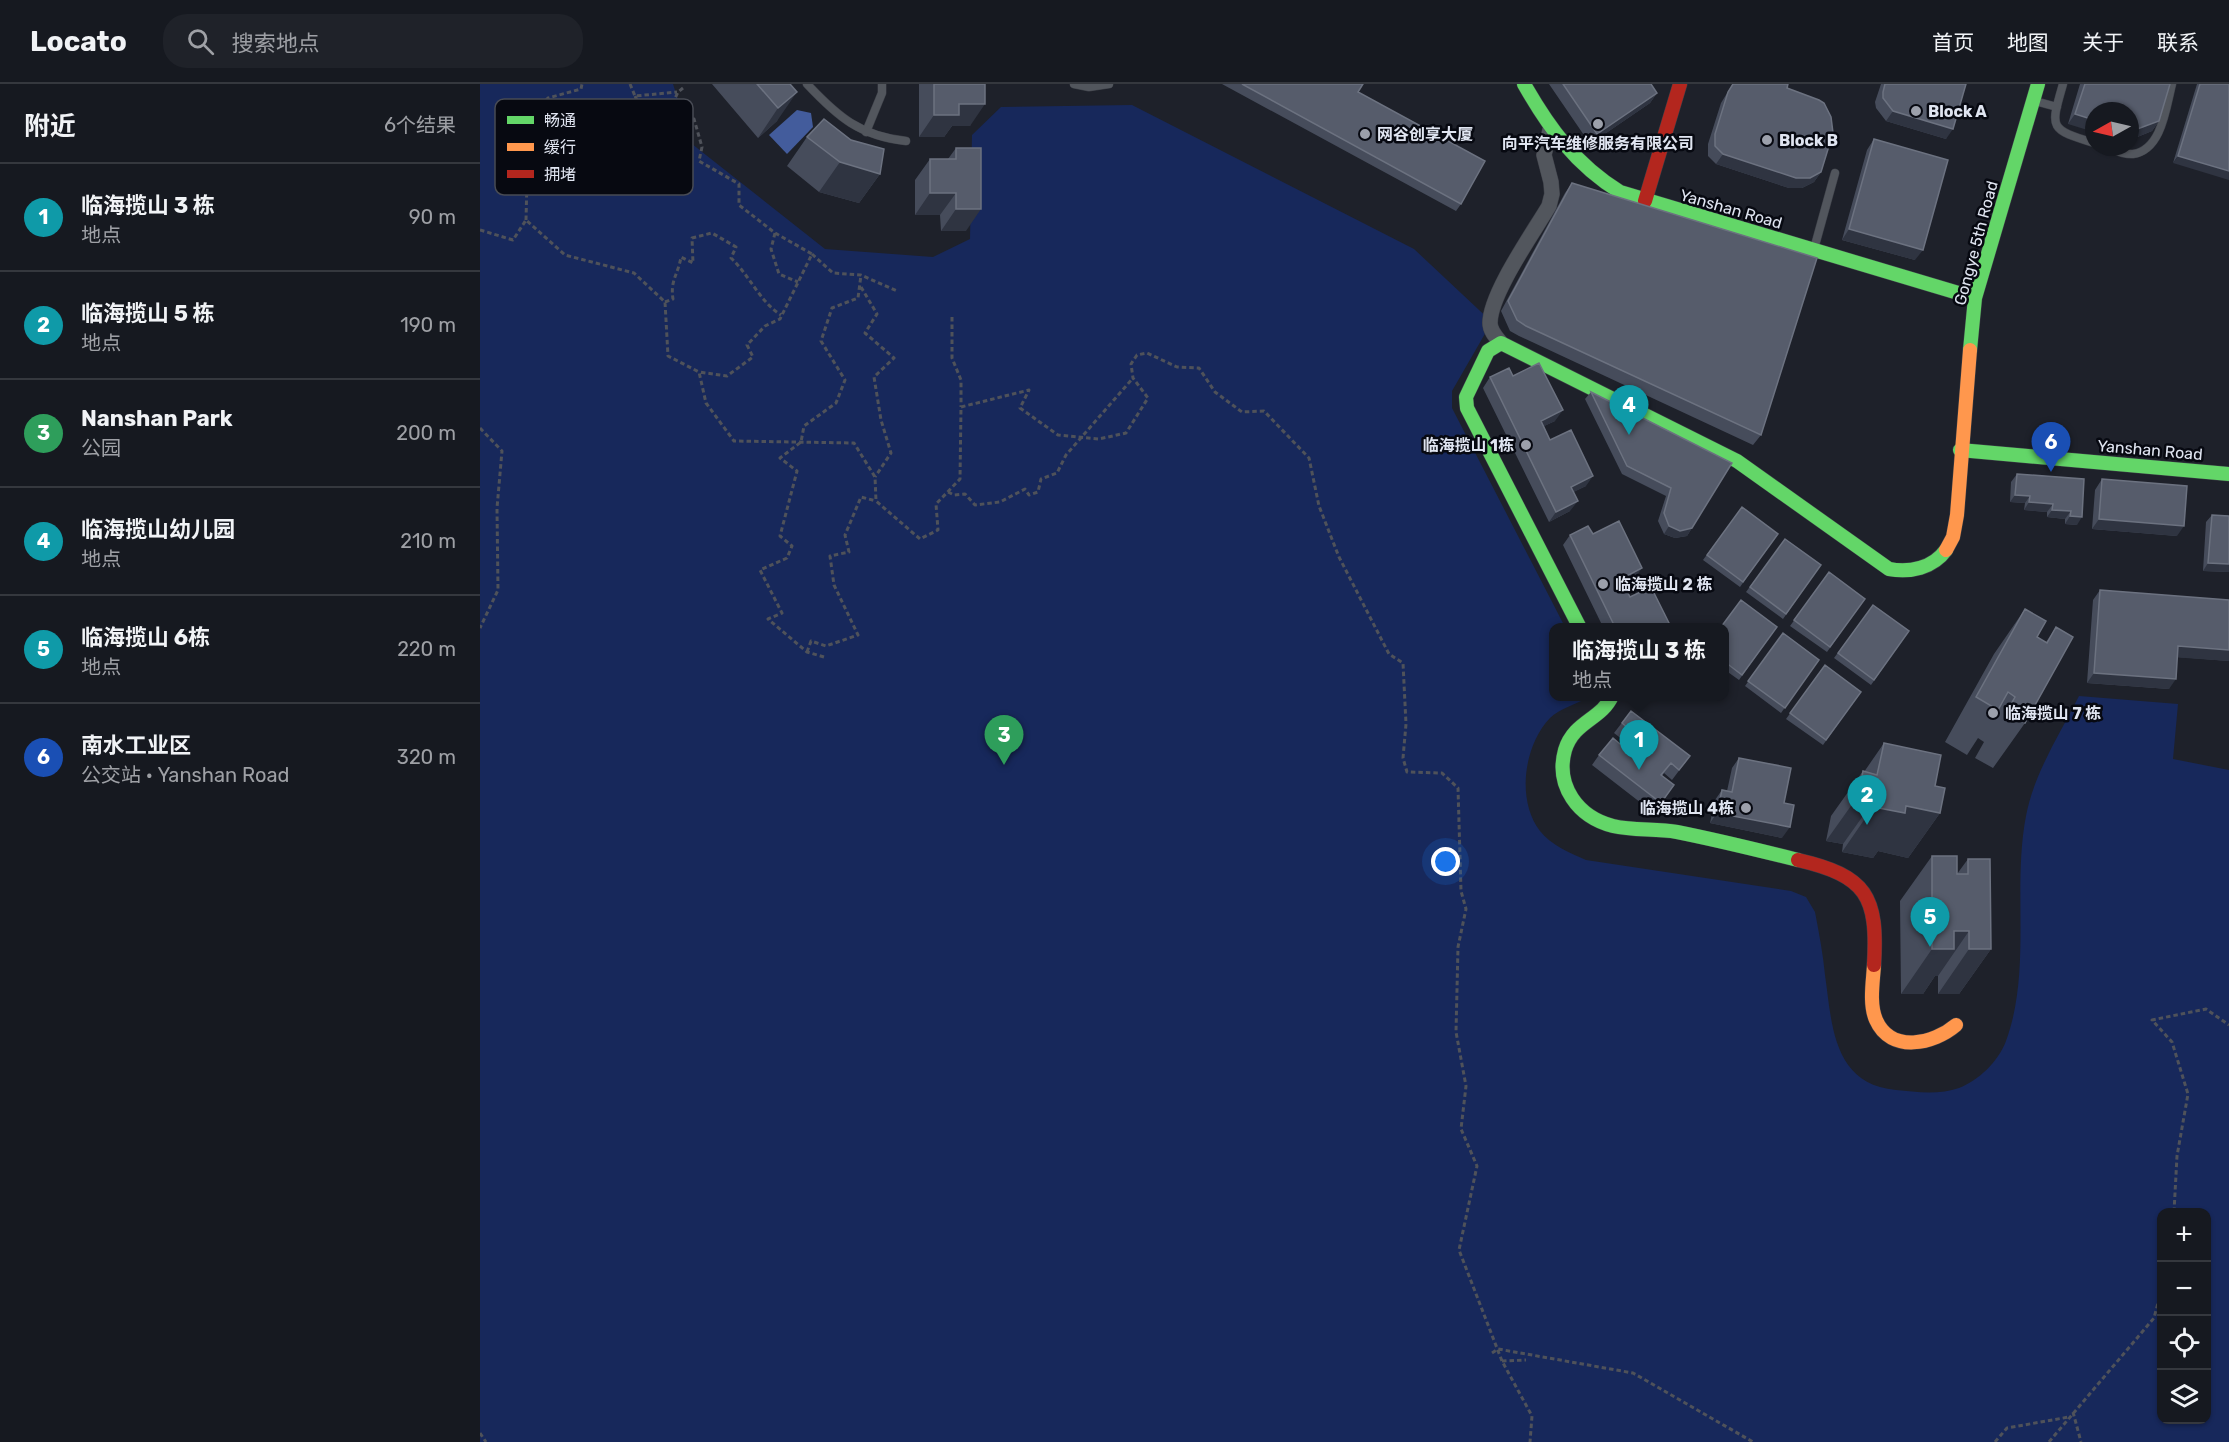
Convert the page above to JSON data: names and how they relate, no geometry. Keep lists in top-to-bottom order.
{
  "streets": {
    "street": ["Yanshan Road", "Gongye 5th Road"]
  },
  "crossings": [
    ["Yanshan Road", "Gongye 5th Road"]
  ],
  "places": [
    "Block A",
    "向平汽车维修服务有限公司",
    "网谷创享大厦",
    "Block B",
    "临海揽山 1栋",
    "临海揽山 2 栋",
    "临海揽山 7 栋",
    "临海揽山 4栋"
  ],
  "legend": ["畅通", "缓行", "拥堵"],
  "north": "left",
  "page": {
    "header": "Locato",
    "search": "搜索地点",
    "nav": [
      "首页",
      "地图",
      "关于",
      "联系"
    ],
    "heading": ["附近", "6个结果"],
    "list": [
      {
        "mark": "1",
        "name": "临海揽山 3 栋",
        "note": "地点",
        "value": "90 m"
      },
      {
        "mark": "2",
        "name": "临海揽山 5 栋",
        "note": "地点",
        "value": "190 m"
      },
      {
        "mark": "3",
        "name": "Nanshan Park",
        "note": "公园",
        "value": "200 m"
      },
      {
        "mark": "4",
        "name": "临海揽山幼儿园",
        "note": "地点",
        "value": "210 m"
      },
      {
        "mark": "5",
        "name": "临海揽山 6栋",
        "note": "地点",
        "value": "220 m"
      },
      {
        "mark": "6",
        "name": "南水工业区",
        "note": "公交站 · Yanshan Road",
        "value": "320 m"
      }
    ],
    "pins": [
      "4",
      "6",
      "3",
      "1",
      "2",
      "5"
    ],
    "popup": ["临海揽山 3 栋", "地点"],
    "map_buttons": ["+", "−"]
  }
}
